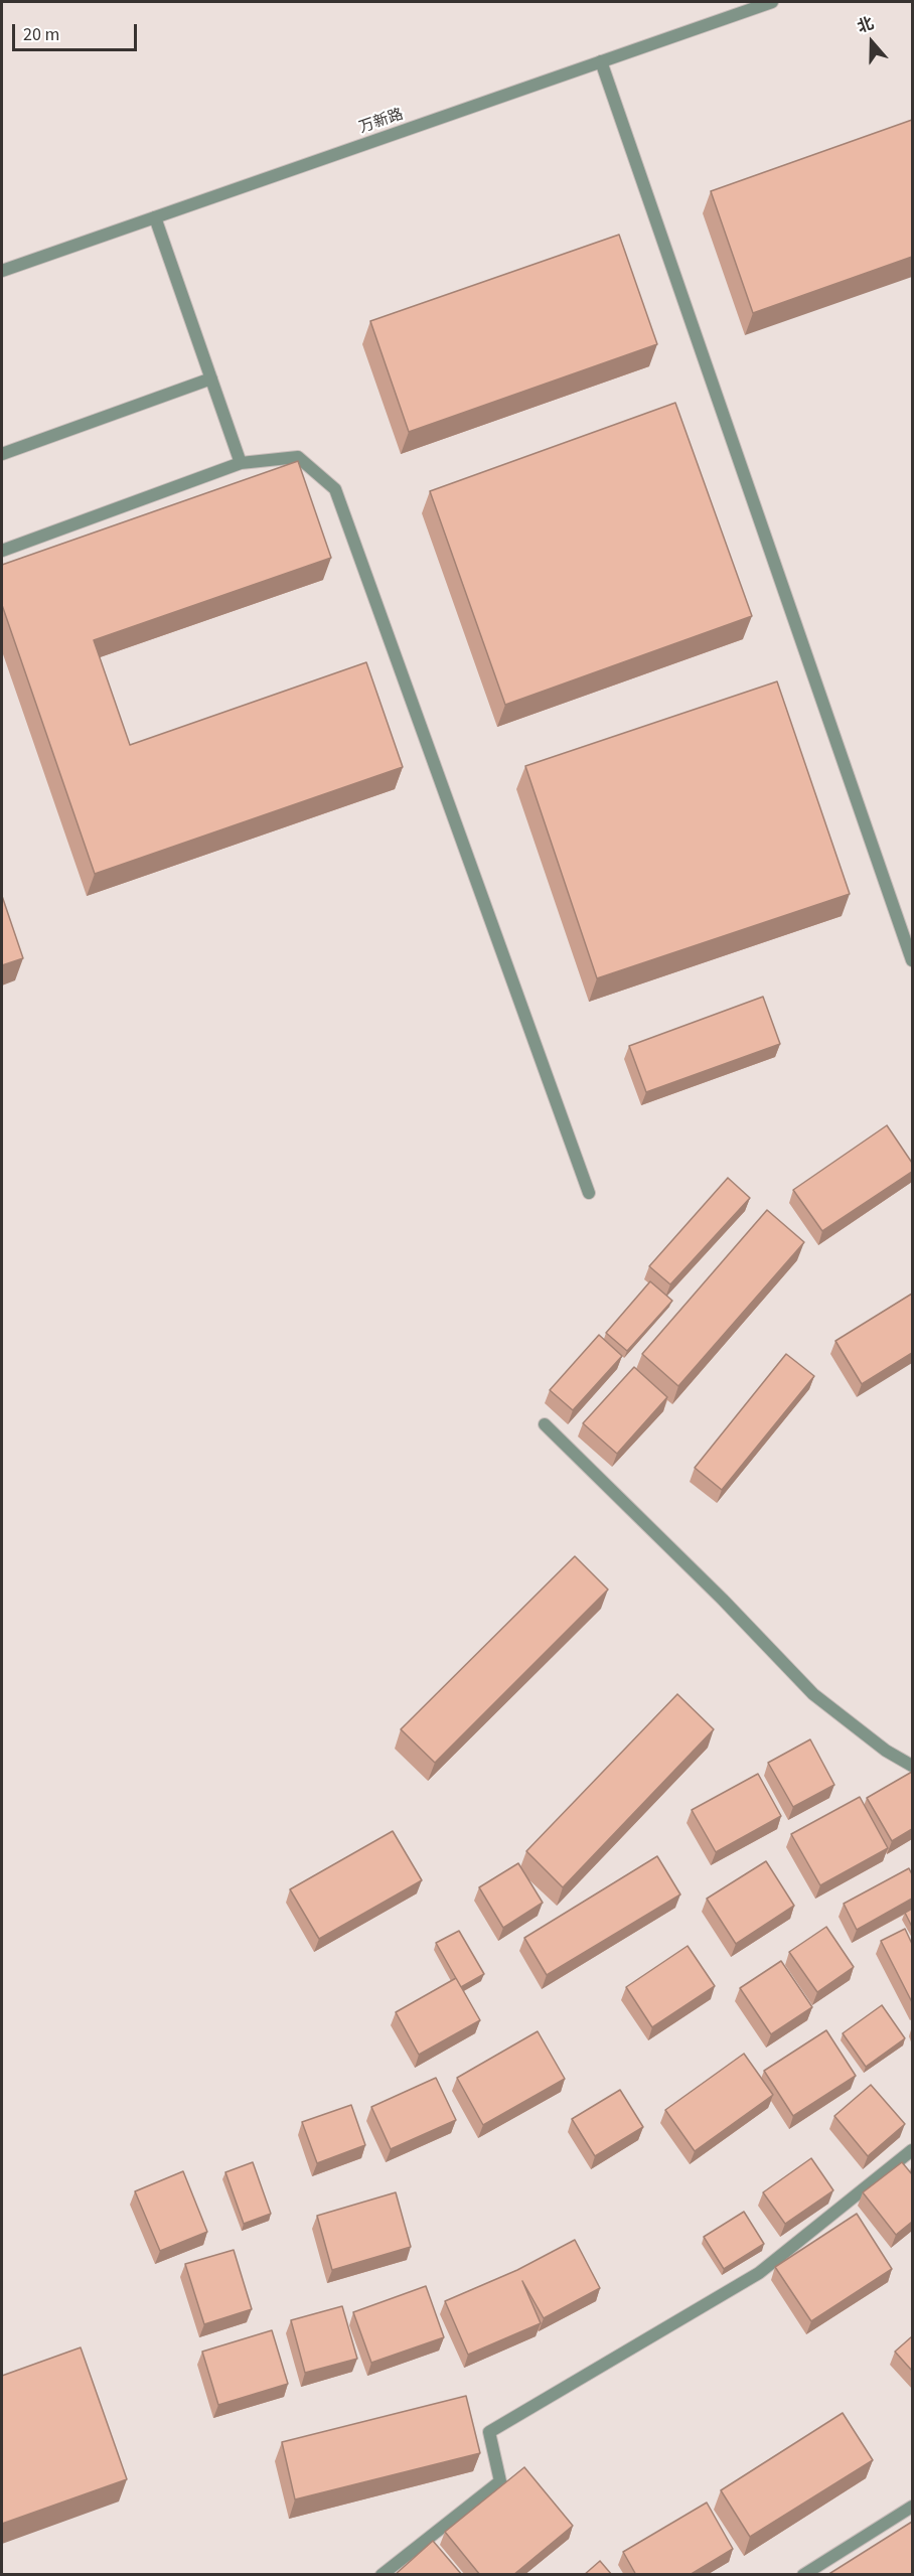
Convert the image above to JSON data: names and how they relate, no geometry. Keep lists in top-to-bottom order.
{
  "streets": {
    "street": ["万新路"]
  },
  "scale_bar": "20 m",
  "north": "top"
}
